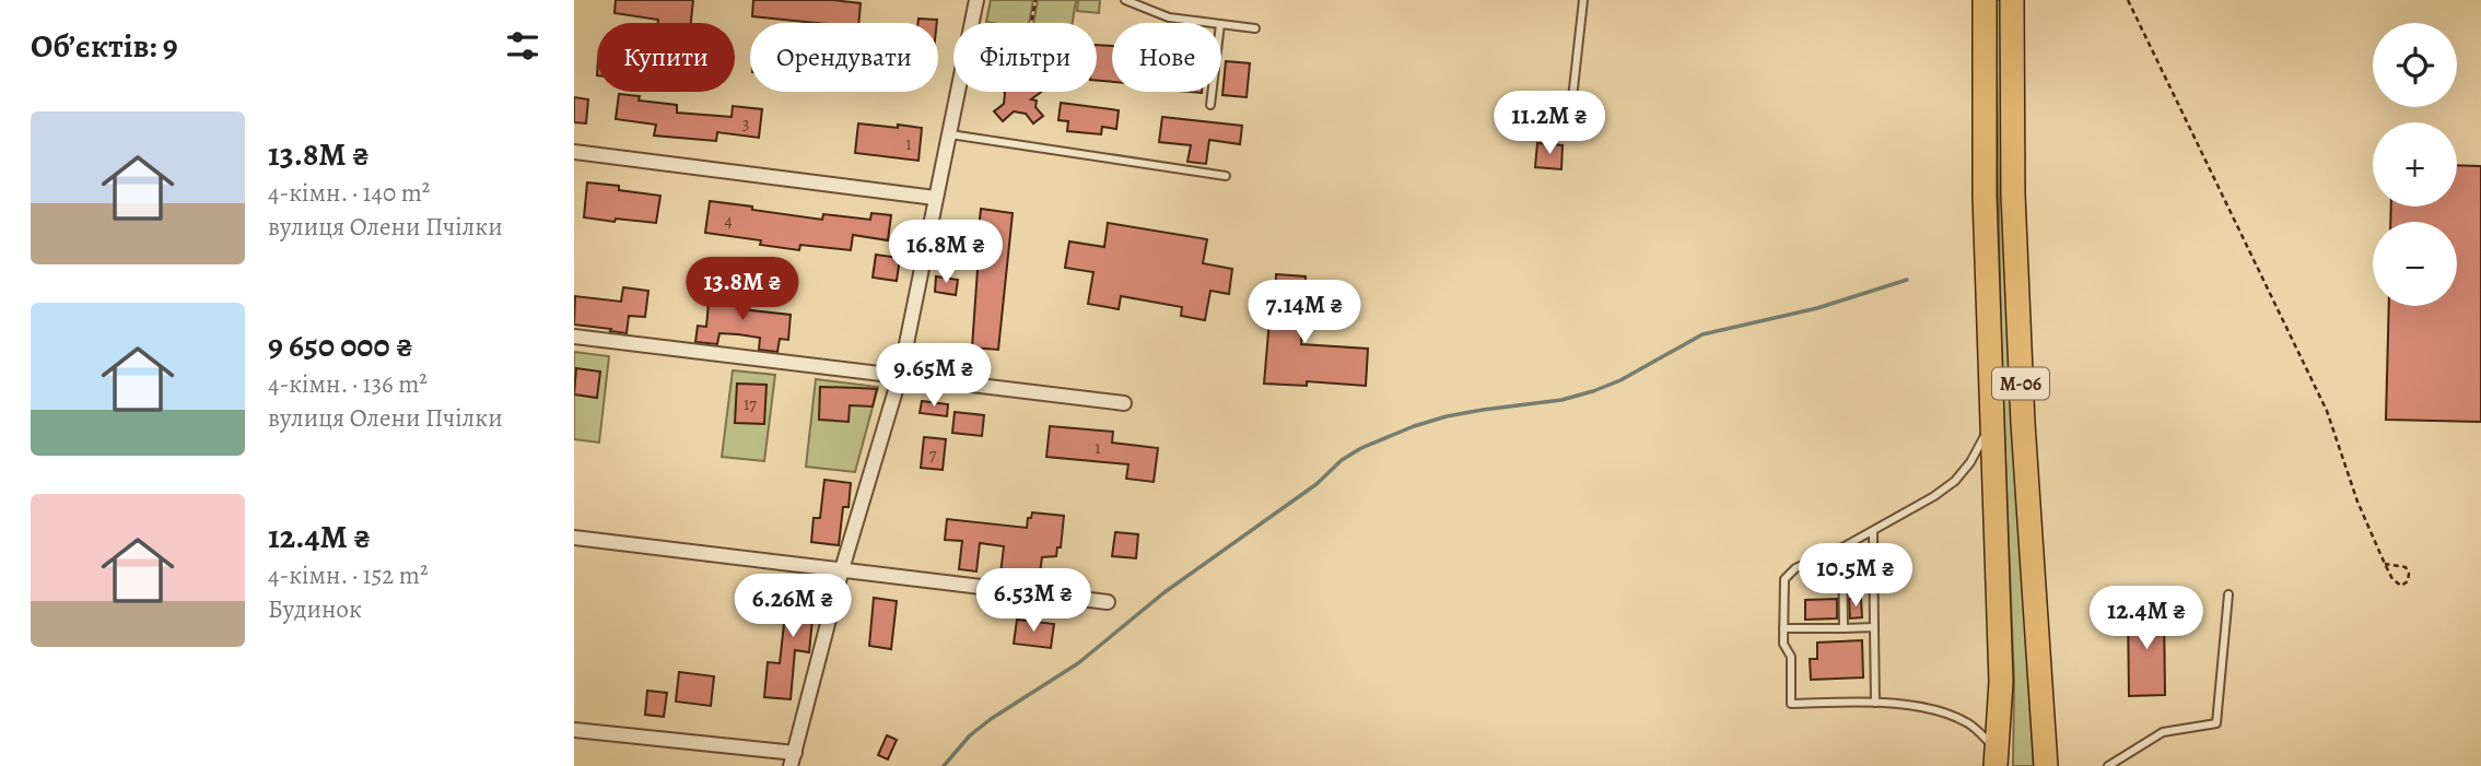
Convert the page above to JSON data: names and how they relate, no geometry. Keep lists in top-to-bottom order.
{
  "streets": {
    "highway": ["М-06"]
  },
  "house_numbers": [
    "3",
    "1",
    "4",
    "17",
    "1",
    "7"
  ],
  "page": {
    "heading": "Об’єктів: 9",
    "map_buttons": ["+", "−"],
    "chip": [
      "Купити",
      "Орендувати",
      "Фільтри",
      "Нове"
    ],
    "price": [
      "11.2M ₴",
      "16.8M ₴",
      "13.8M ₴",
      "7.14M ₴",
      "9.65M ₴",
      "10.5M ₴",
      "6.53M ₴",
      "6.26M ₴",
      "12.4M ₴"
    ],
    "list": [
      {
        "name": "13.8M ₴",
        "note": "4-кімн. · 140 m² · вулиця Олени Пчілки"
      },
      {
        "name": "9 650 000 ₴",
        "note": "4-кімн. · 136 m² · вулиця Олени Пчілки"
      },
      {
        "name": "12.4M ₴",
        "note": "4-кімн. · 152 m² · Будинок"
      }
    ]
  }
}
